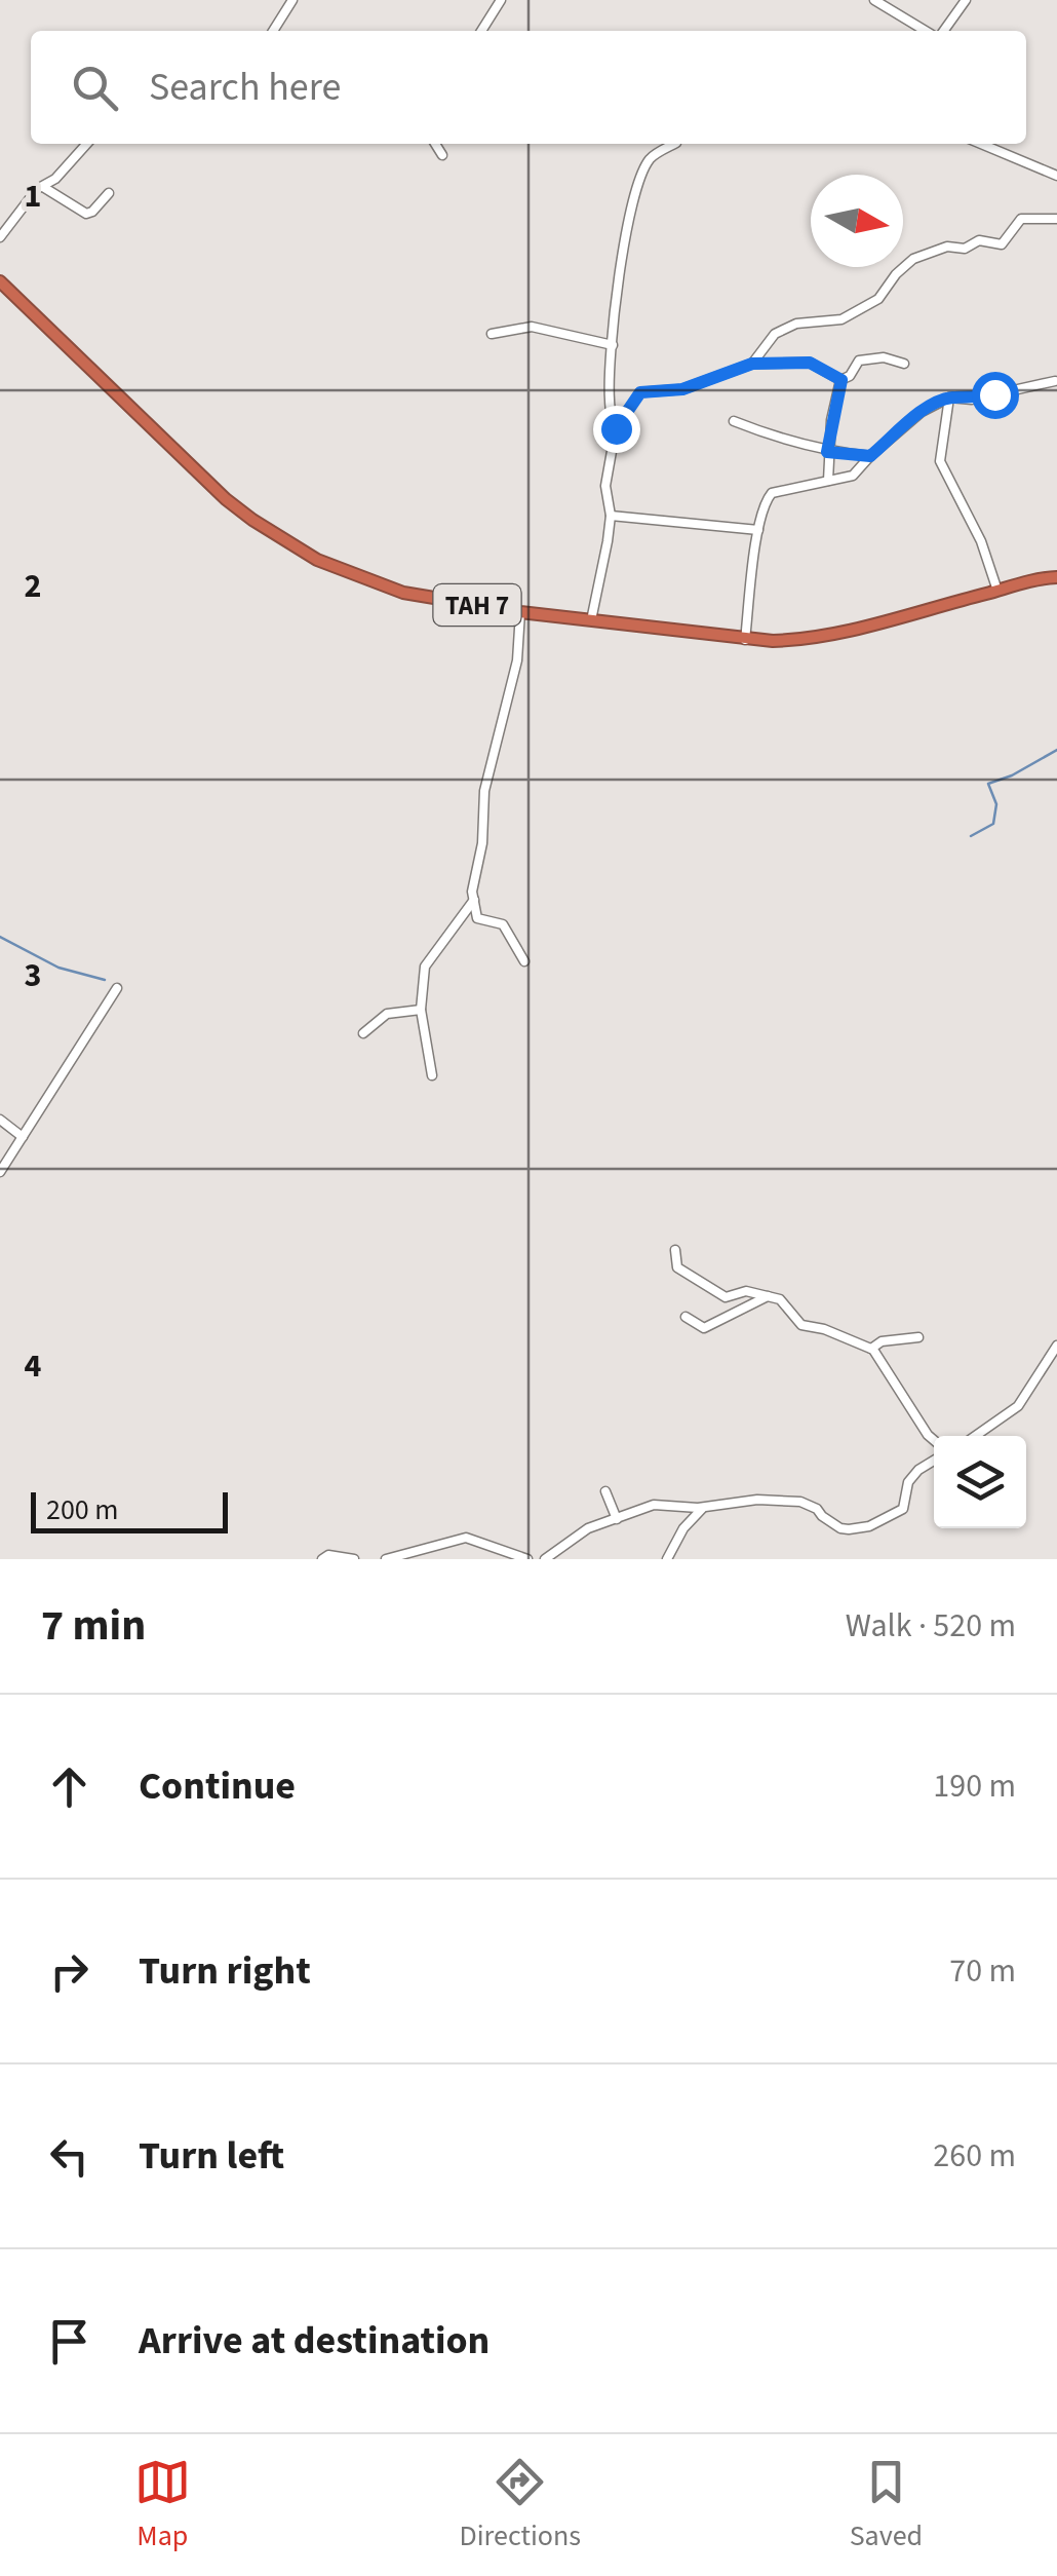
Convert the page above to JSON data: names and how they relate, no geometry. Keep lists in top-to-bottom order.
{
  "streets": {
    "highway": ["TAH 7"]
  },
  "scale_bar": "200 m",
  "north": "right",
  "page": {
    "search": "Search here",
    "scale": "200 m",
    "heading": ["7 min", "Walk · 520 m"],
    "list": [
      ["Continue", "190 m"],
      ["Turn right", "70 m"],
      ["Turn left", "260 m"],
      "Arrive at destination"
    ],
    "nav": ["Map", "Directions", "Saved"]
  },
  "grid": {
    "rows": [
      "1",
      "2",
      "3",
      "4"
    ]
  }
}
